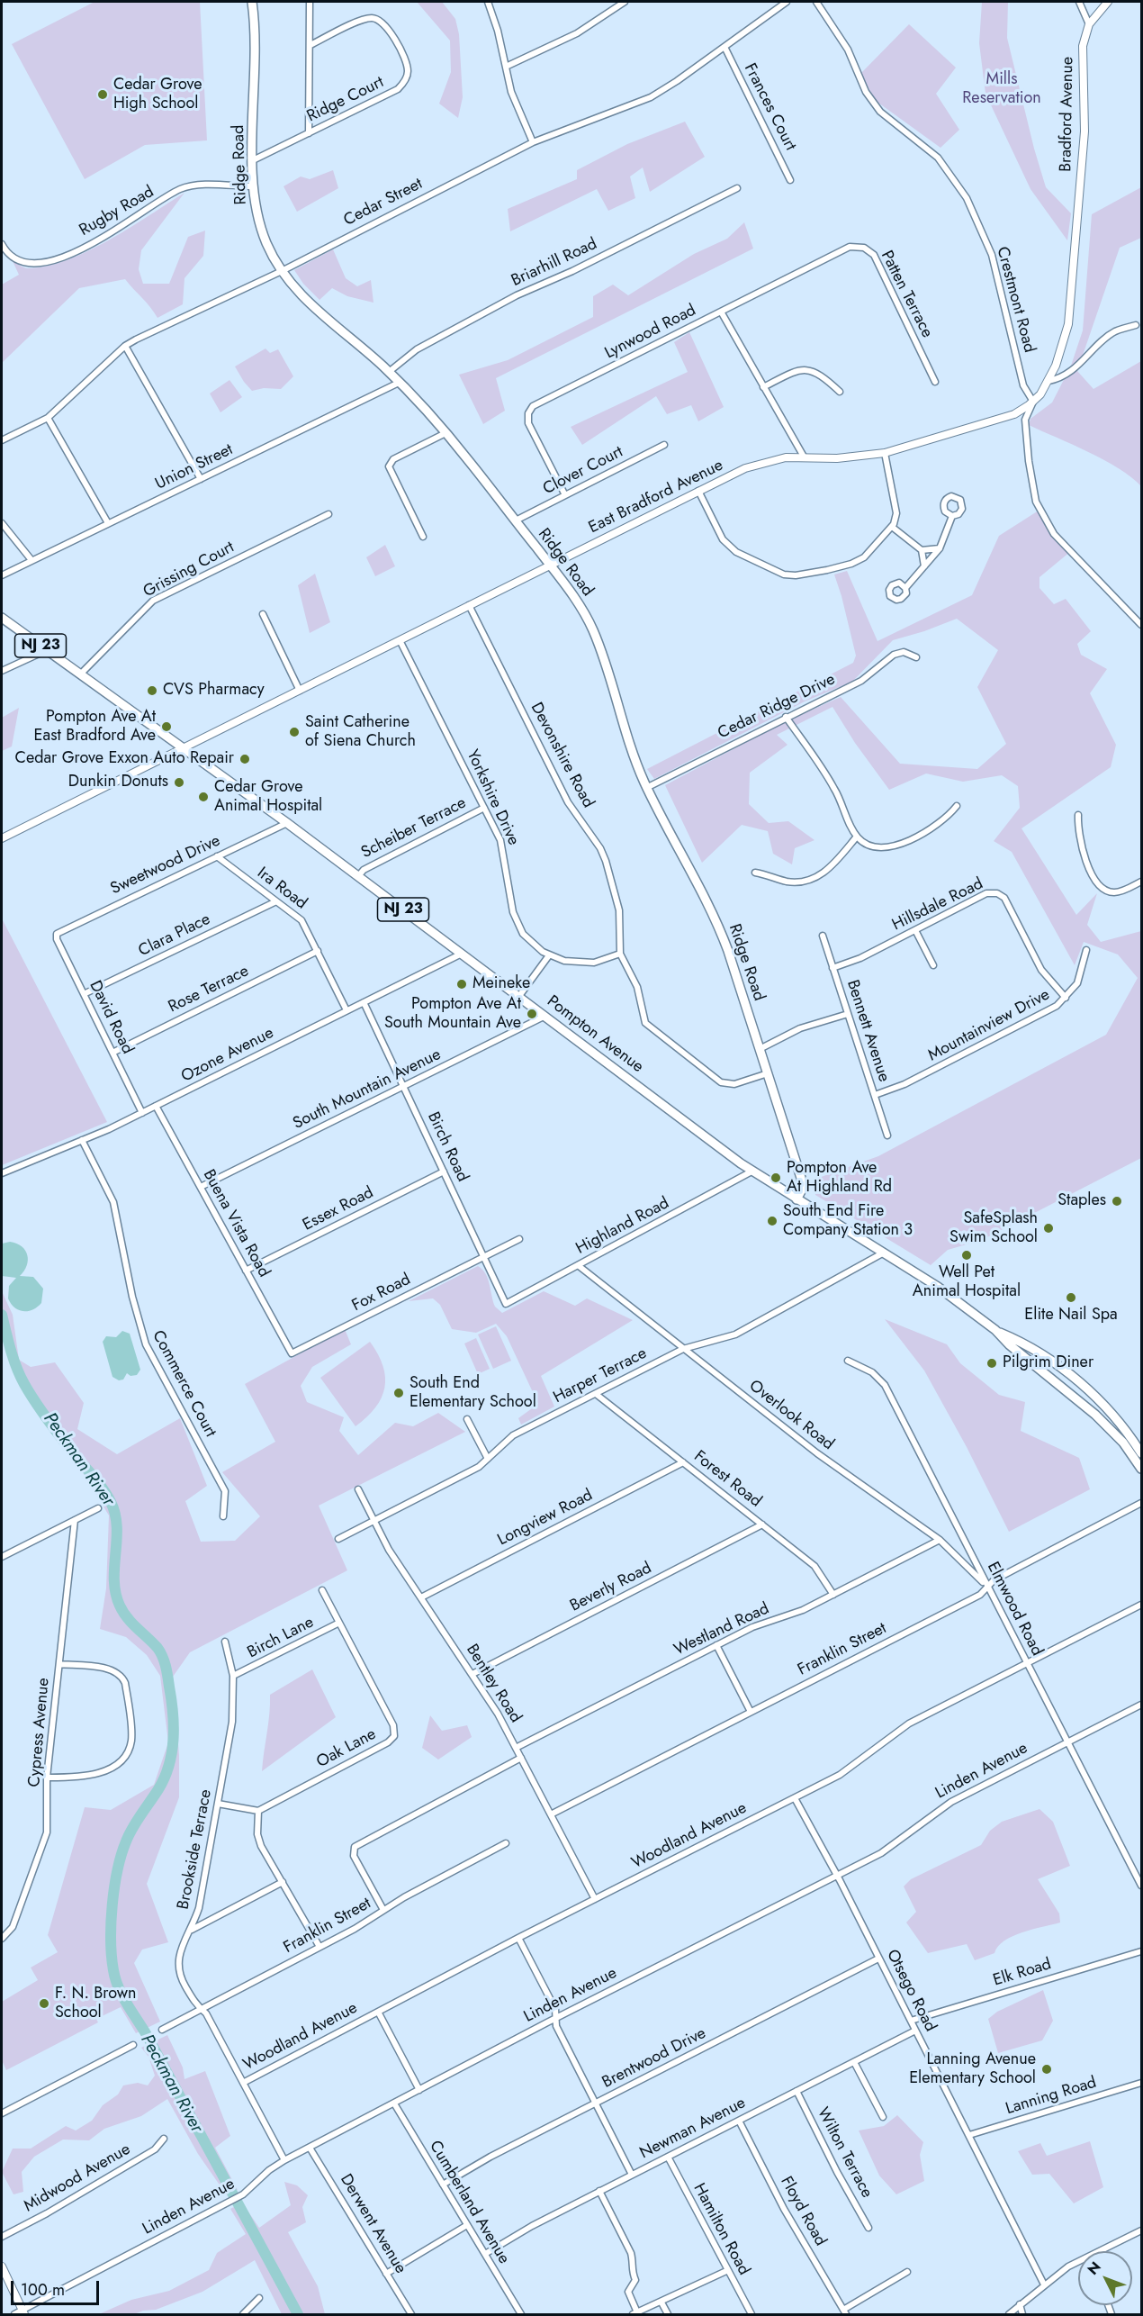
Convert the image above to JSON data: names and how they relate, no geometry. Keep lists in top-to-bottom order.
{
  "streets": {
    "main road": ["Ridge Road", "NJ 23", "Pompton Avenue"],
    "street": [
      "Ridge Court",
      "Frances Court",
      "Bradford Avenue",
      "Cedar Street",
      "Rugby Road",
      "Briarhill Road",
      "Patten Terrace",
      "Crestmont Road",
      "Lynwood Road",
      "Union Street",
      "Clover Court",
      "East Bradford Avenue",
      "Grissing Court",
      "Cedar Ridge Drive",
      "Devonshire Road",
      "Yorkshire Drive",
      "Scheiber Terrace",
      "Sweetwood Drive",
      "Ira Road",
      "Hillsdale Road",
      "Clara Place",
      "Rose Terrace",
      "David Road",
      "Mountainview Drive",
      "Bennett Avenue",
      "Ozone Avenue",
      "South Mountain Avenue",
      "Birch Road",
      "Essex Road",
      "Buena Vista Road",
      "Highland Road",
      "Fox Road",
      "Harper Terrace",
      "Commerce Court",
      "Overlook Road",
      "Forest Road",
      "Longview Road",
      "Beverly Road",
      "Elmwood Road",
      "Westland Road",
      "Birch Lane",
      "Franklin Street",
      "Bentley Road",
      "Cypress Avenue",
      "Oak Lane",
      "Linden Avenue",
      "Woodland Avenue",
      "Brookside Terrace",
      "Elk Road",
      "Otsego Road",
      "Brentwood Drive",
      "Lanning Road",
      "Newman Avenue",
      "Wilton Terrace",
      "Midwood Avenue",
      "Cumberland Avenue",
      "Floyd Road",
      "Derwent Avenue",
      "Hamilton Road"
    ]
  },
  "crossings": [
    ["Ridge Court", "Ridge Road"],
    ["Frances Court", "Cedar Street"],
    ["Bradford Avenue", "East Bradford Avenue"],
    ["Ridge Road", "Cedar Street"],
    ["Ridge Road", "Rugby Road"],
    ["Ridge Road", "Briarhill Road"],
    ["Ridge Road", "Union Street"],
    ["Ridge Road", "Clover Court"],
    ["Ridge Road", "East Bradford Avenue"],
    ["Ridge Road", "Cedar Ridge Drive"],
    ["Ridge Road", "Pompton Avenue"],
    ["Patten Terrace", "Lynwood Road"],
    ["Crestmont Road", "East Bradford Avenue"],
    ["Lynwood Road", "Clover Court"],
    ["Lynwood Road", "East Bradford Avenue"],
    ["East Bradford Avenue", "Devonshire Road"],
    ["East Bradford Avenue", "Yorkshire Drive"],
    ["East Bradford Avenue", "Pompton Avenue"],
    ["Grissing Court", "Pompton Avenue"],
    ["Devonshire Road", "Yorkshire Drive"],
    ["Yorkshire Drive", "Scheiber Terrace"],
    ["Scheiber Terrace", "Pompton Avenue"],
    ["Sweetwood Drive", "Ira Road"],
    ["Sweetwood Drive", "David Road"],
    ["Sweetwood Drive", "Pompton Avenue"],
    ["Ira Road", "Clara Place"],
    ["Ira Road", "Rose Terrace"],
    ["Ira Road", "Ozone Avenue"],
    ["Hillsdale Road", "Mountainview Drive"],
    ["Hillsdale Road", "Bennett Avenue"],
    ["Clara Place", "David Road"],
    ["Rose Terrace", "David Road"],
    ["David Road", "Ozone Avenue"],
    ["Mountainview Drive", "Bennett Avenue"],
    ["Pompton Avenue", "Ozone Avenue"],
    ["Pompton Avenue", "South Mountain Avenue"],
    ["Pompton Avenue", "Highland Road"],
    ["Pompton Avenue", "Harper Terrace"],
    ["Ozone Avenue", "Birch Road"],
    ["Ozone Avenue", "Buena Vista Road"],
    ["Ozone Avenue", "Commerce Court"],
    ["South Mountain Avenue", "Birch Road"],
    ["South Mountain Avenue", "Buena Vista Road"],
    ["Birch Road", "Essex Road"],
    ["Birch Road", "Highland Road"],
    ["Birch Road", "Fox Road"],
    ["Essex Road", "Buena Vista Road"],
    ["Buena Vista Road", "Fox Road"],
    ["Highland Road", "Overlook Road"],
    ["Harper Terrace", "Overlook Road"],
    ["Harper Terrace", "Forest Road"],
    ["Harper Terrace", "Bentley Road"],
    ["Overlook Road", "Elmwood Road"],
    ["Overlook Road", "Westland Road"],
    ["Overlook Road", "Franklin Street"],
    ["Forest Road", "Longview Road"],
    ["Forest Road", "Beverly Road"],
    ["Forest Road", "Westland Road"],
    ["Longview Road", "Bentley Road"],
    ["Beverly Road", "Bentley Road"],
    ["Elmwood Road", "Franklin Street"],
    ["Elmwood Road", "Linden Avenue"],
    ["Elmwood Road", "Woodland Avenue"],
    ["Westland Road", "Bentley Road"],
    ["Birch Lane", "Oak Lane"],
    ["Birch Lane", "Brookside Terrace"],
    ["Franklin Street", "Bentley Road"],
    ["Franklin Street", "Brookside Terrace"],
    ["Bentley Road", "Woodland Avenue"],
    ["Linden Avenue", "Brookside Terrace"],
    ["Linden Avenue", "Otsego Road"],
    ["Linden Avenue", "Cumberland Avenue"],
    ["Linden Avenue", "Derwent Avenue"],
    ["Woodland Avenue", "Brookside Terrace"],
    ["Woodland Avenue", "Otsego Road"],
    ["Elk Road", "Otsego Road"],
    ["Otsego Road", "Brentwood Drive"],
    ["Otsego Road", "Lanning Road"],
    ["Otsego Road", "Newman Avenue"],
    ["Brentwood Drive", "Cumberland Avenue"],
    ["Newman Avenue", "Wilton Terrace"],
    ["Newman Avenue", "Cumberland Avenue"],
    ["Newman Avenue", "Floyd Road"],
    ["Newman Avenue", "Hamilton Road"]
  ],
  "water": ["Peckman River"],
  "parks": ["Mills Reservation"],
  "places": [
    "Cedar Grove High School",
    "CVS Pharmacy",
    "Pompton Ave At East Bradford Ave",
    "Saint Catherine of Siena Church",
    "Cedar Grove Exxon Auto Repair",
    "Dunkin Donuts",
    "Cedar Grove Animal Hospital",
    "Meineke",
    "Pompton Ave At South Mountain Ave",
    "Pompton Ave At Highland Rd",
    "Staples",
    "South End Fire Company Station 3",
    "SafeSplash Swim School",
    "Well Pet Animal Hospital",
    "Elite Nail Spa",
    "Pilgrim Diner",
    "South End Elementary School",
    "F. N. Brown School",
    "Lanning Avenue Elementary School"
  ],
  "scale_bar": "100 m",
  "north": "top left"
}
